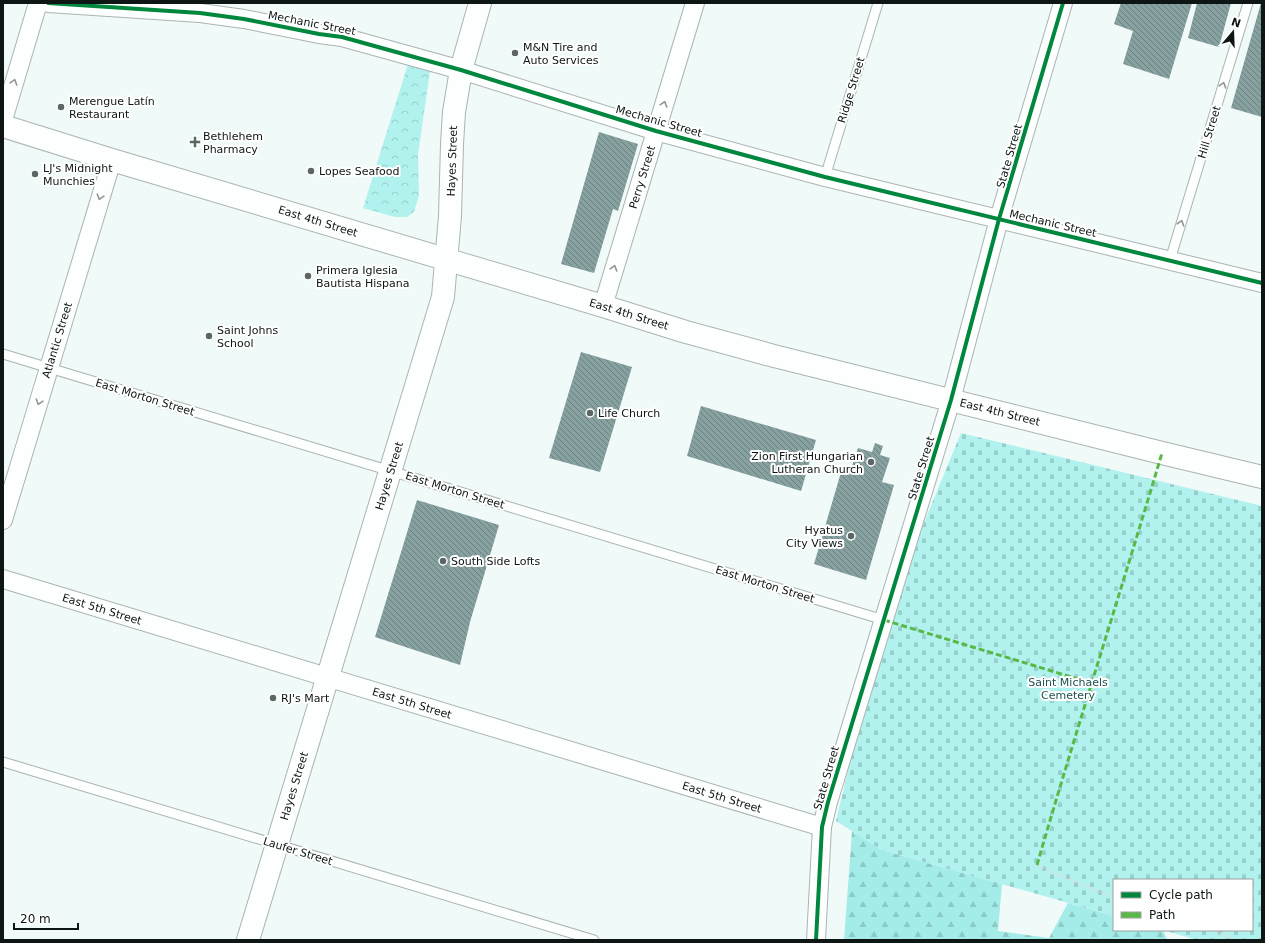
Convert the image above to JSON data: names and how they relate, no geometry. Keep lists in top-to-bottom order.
{
  "streets": {
    "main road": ["Hayes Street", "East 4th Street"],
    "street": [
      "Mechanic Street",
      "State Street",
      "Perry Street",
      "Atlantic Street",
      "East 5th Street"
    ],
    "lane": [
      "Ridge Street",
      "Hill Street",
      "East Morton Street",
      "Laufer Street"
    ]
  },
  "crossings": [
    ["Mechanic Street", "Ridge Street"],
    ["Mechanic Street", "Hill Street"],
    ["Mechanic Street", "State Street"],
    ["Mechanic Street", "Hayes Street"],
    ["Mechanic Street", "Perry Street"],
    ["State Street", "East 4th Street"],
    ["State Street", "East Morton Street"],
    ["State Street", "East 5th Street"],
    ["Hayes Street", "East 4th Street"],
    ["Hayes Street", "East Morton Street"],
    ["Hayes Street", "East 5th Street"],
    ["Hayes Street", "Laufer Street"],
    ["Perry Street", "East 4th Street"],
    ["East 4th Street", "Atlantic Street"],
    ["Atlantic Street", "East Morton Street"]
  ],
  "one_way": ["Hill Street", "Perry Street", "Atlantic Street"],
  "parks": ["Saint Michaels Cemetery"],
  "places": {
    "other": [
      "M&N Tire and Auto Services",
      "Merengue Latín Restaurant",
      "Lopes Seafood",
      "LJ's Midnight Munchies",
      "Primera Iglesia Bautista Hispana",
      "Saint Johns School",
      "Life Church",
      "Zion First Hungarian Lutheran Church",
      "Hyatus City Views",
      "South Side Lofts",
      "RJ's Mart"
    ],
    "health": ["Bethlehem Pharmacy"]
  },
  "legend": ["Cycle path", "Path"],
  "scale_bar": "20 m",
  "north": "top"
}
